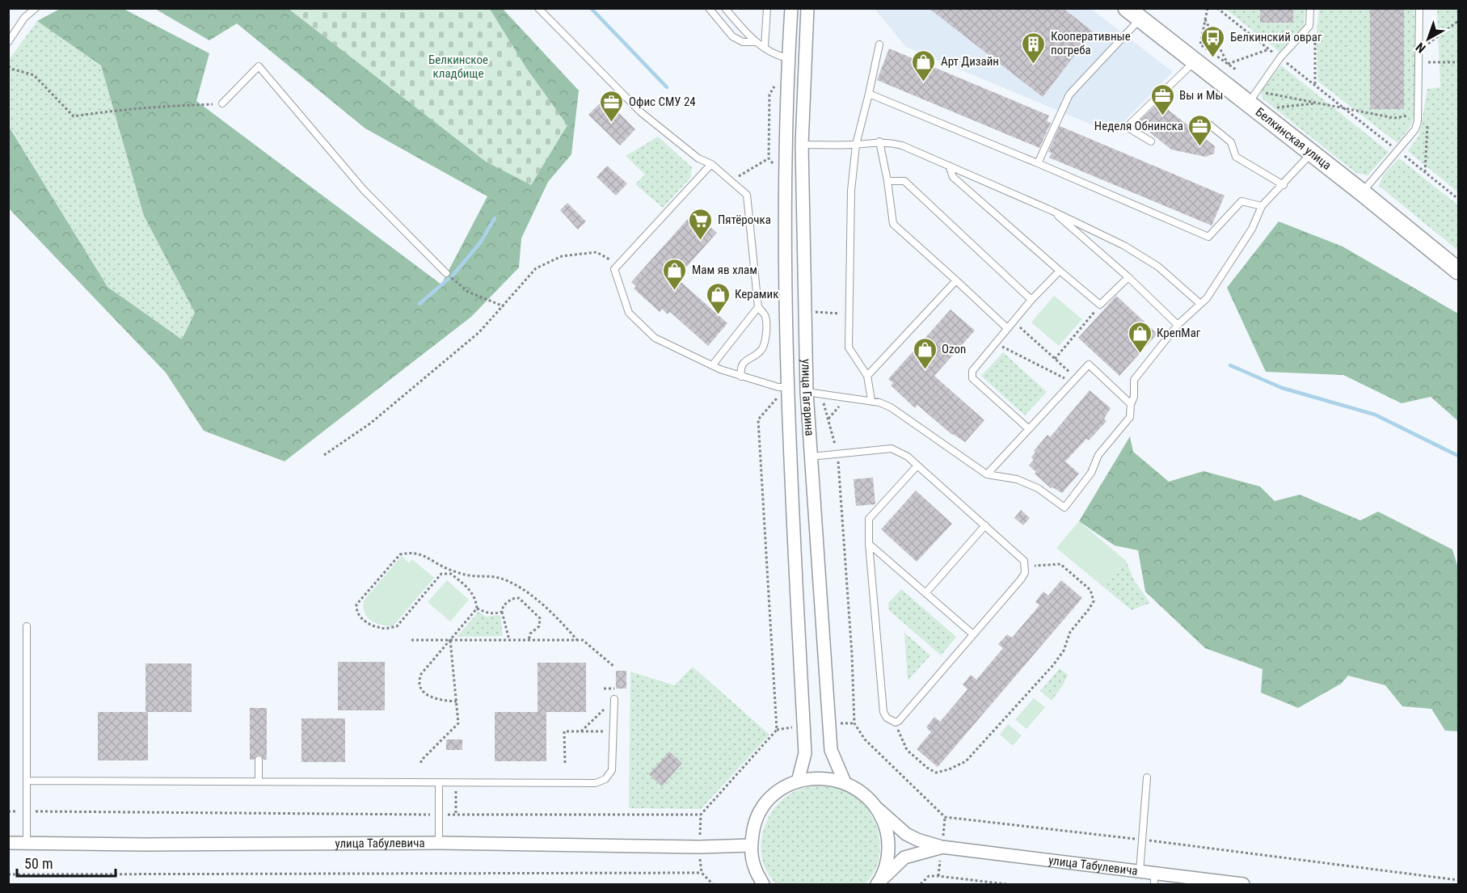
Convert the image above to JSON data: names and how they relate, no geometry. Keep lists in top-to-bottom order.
{
  "streets": {
    "main road": ["Белкинская улица"],
    "street": ["улица Гагарина", "улица Табулевича"]
  },
  "crossings": [
    ["улица Гагарина", "улица Табулевича"]
  ],
  "parks": ["Белкинское кладбище"],
  "places": {
    "bus stop": ["Белкинский овраг"],
    "building": ["Кооперативные погреба"],
    "shop": [
      "Арт Дизайн",
      "Мам яв хлам",
      "Керамик",
      "КрепМаг",
      "Ozon"
    ],
    "office": ["Вы и Мы", "Офис СМУ 24", "Неделя Обнинска"],
    "supermarket": ["Пятёрочка"]
  },
  "scale_bar": "50 m",
  "north": "bottom left"
}
